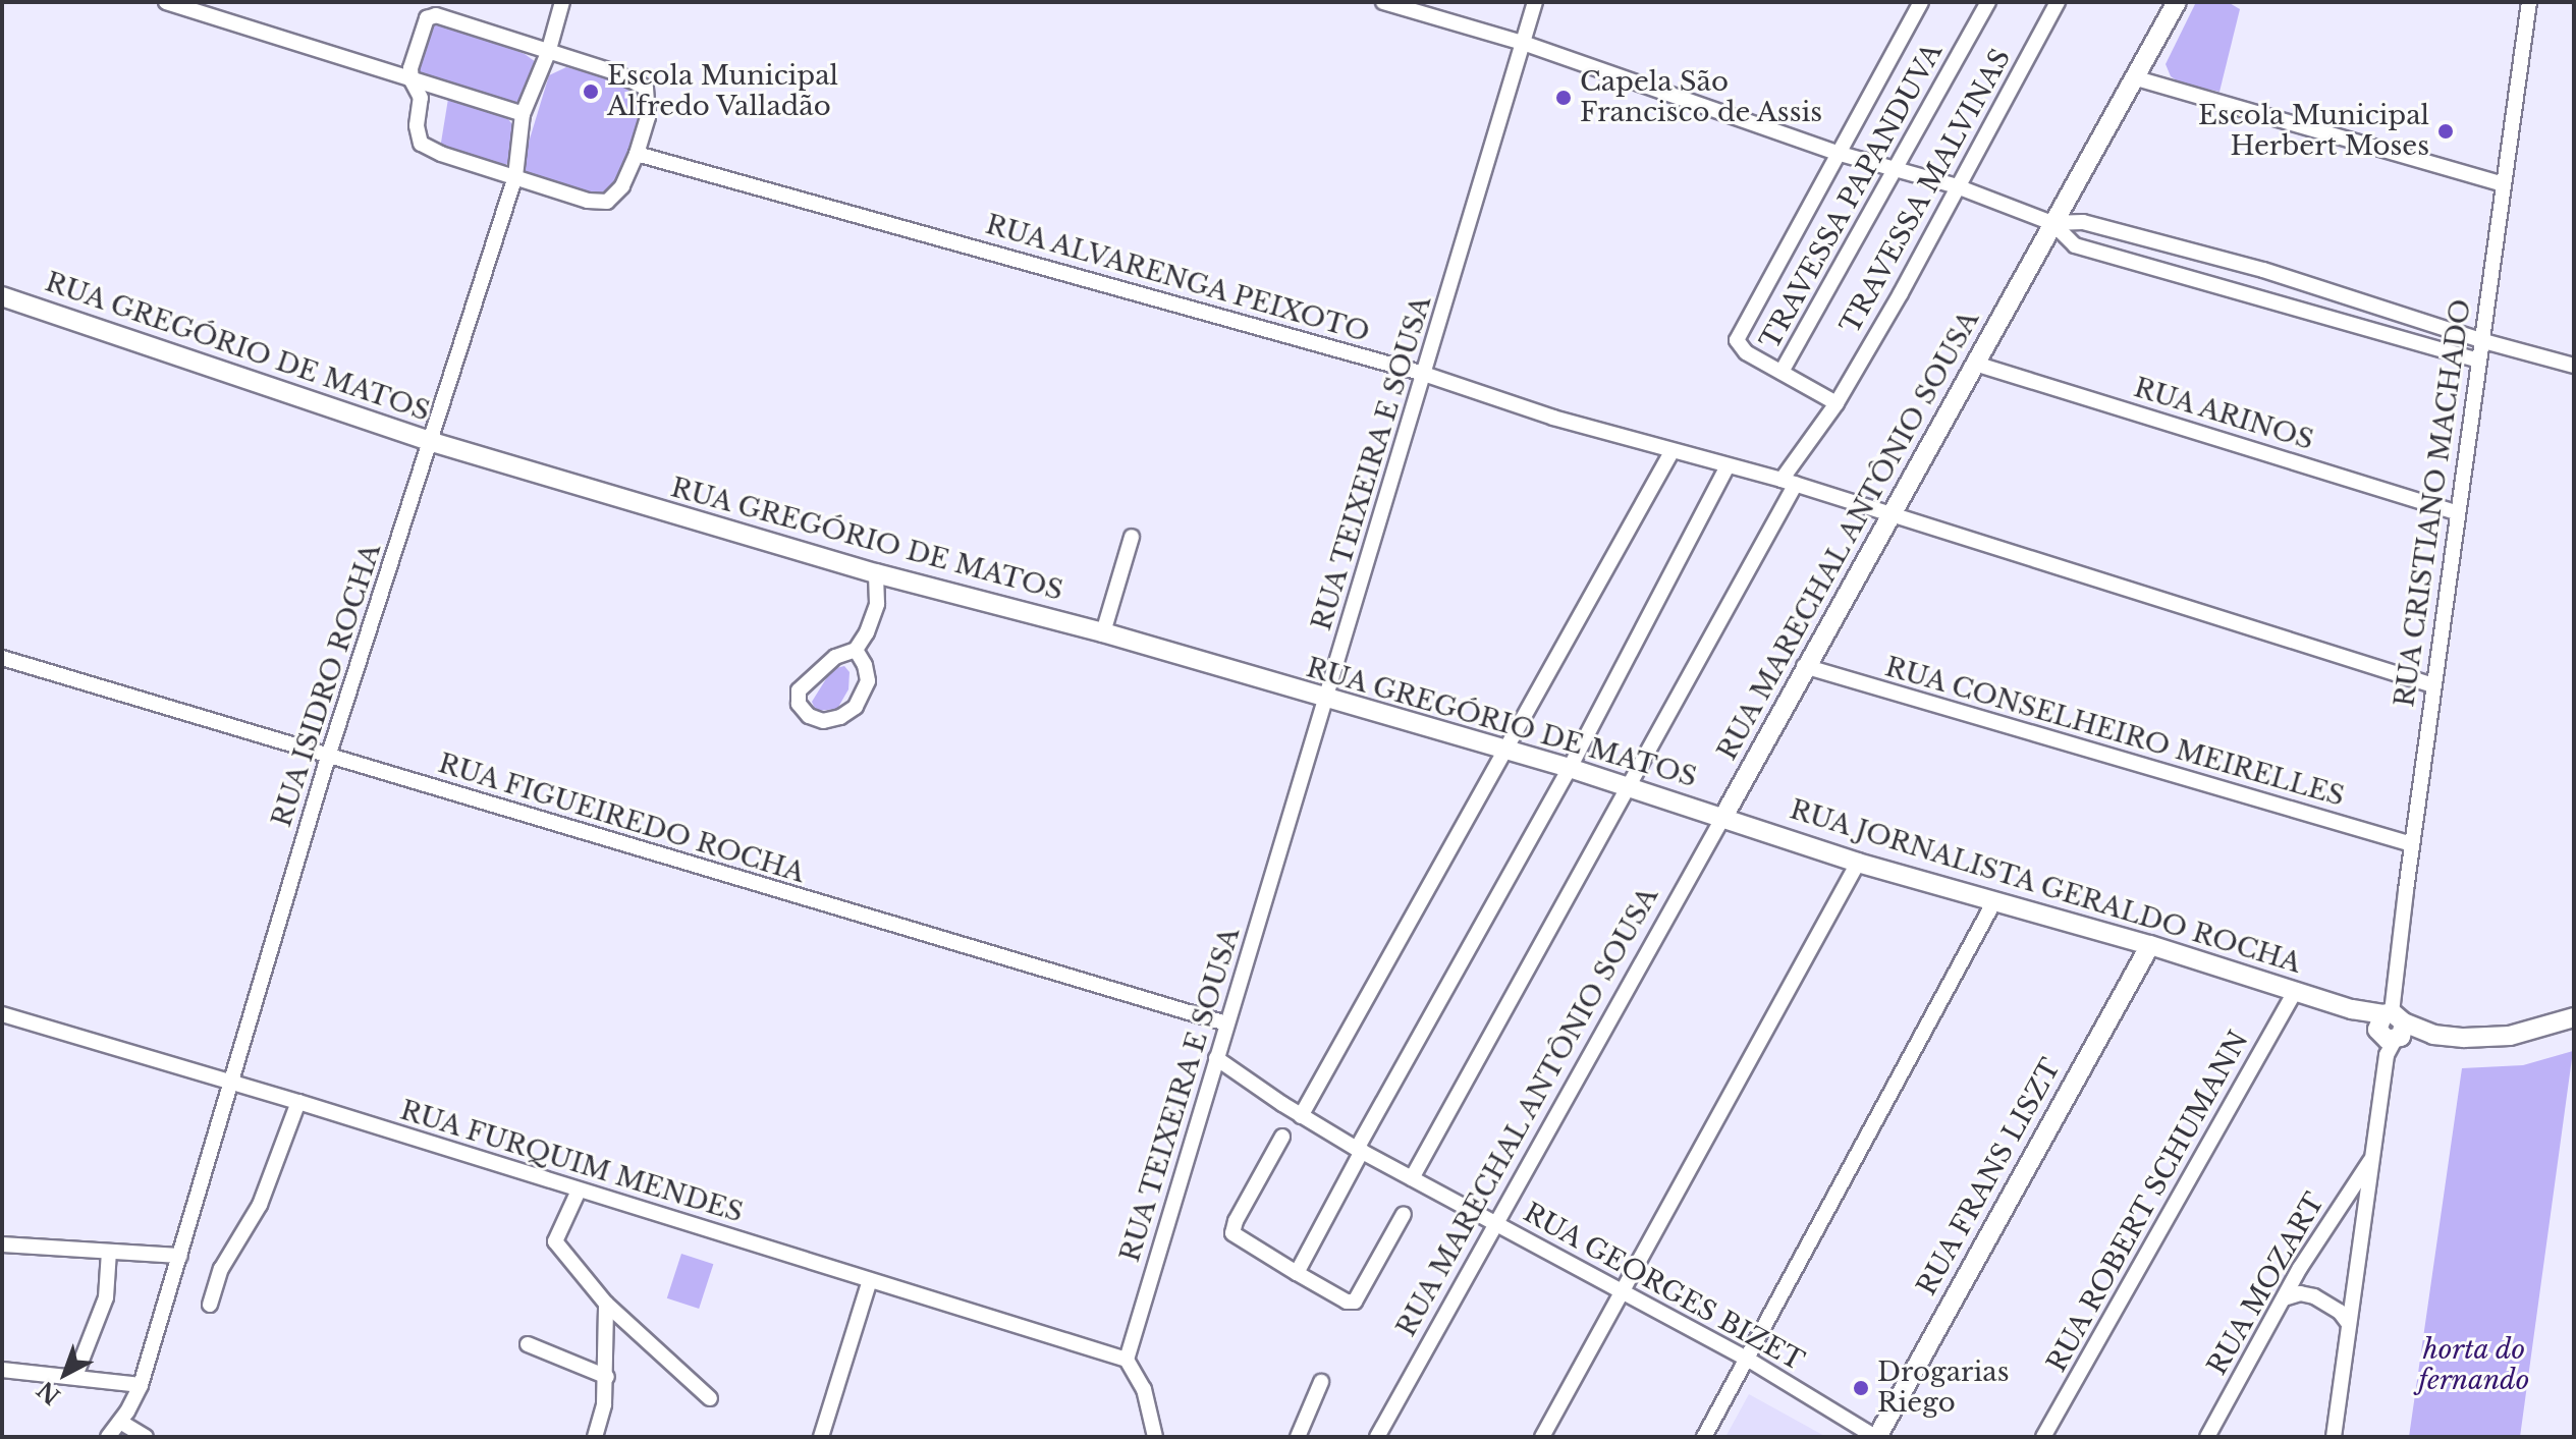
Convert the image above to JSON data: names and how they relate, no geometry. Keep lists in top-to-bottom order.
{
  "streets": {
    "street": [
      "TRAVESSA MALVINAS",
      "TRAVESSA PAPANDUVA",
      "RUA ALVARENGA PEIXOTO",
      "RUA GREGÓRIO DE MATOS",
      "RUA ARINOS",
      "RUA TEIXEIRA E SOUSA",
      "RUA CRISTIANO MACHADO",
      "RUA MARECHAL ANTÔNIO SOUSA",
      "RUA ISIDRO ROCHA",
      "RUA CONSELHEIRO MEIRELLES",
      "RUA FIGUEIREDO ROCHA",
      "RUA JORNALISTA GERALDO ROCHA",
      "RUA FURQUIM MENDES",
      "RUA FRANS LISZT",
      "RUA ROBERT SCHUMANN",
      "RUA MOZART",
      "RUA GEORGES BIZET"
    ]
  },
  "crossings": [
    ["TRAVESSA MALVINAS", "RUA ALVARENGA PEIXOTO"],
    ["TRAVESSA MALVINAS", "RUA GREGÓRIO DE MATOS"],
    ["TRAVESSA MALVINAS", "RUA GEORGES BIZET"],
    ["RUA ALVARENGA PEIXOTO", "RUA TEIXEIRA E SOUSA"],
    ["RUA ALVARENGA PEIXOTO", "RUA CRISTIANO MACHADO"],
    ["RUA ALVARENGA PEIXOTO", "RUA MARECHAL ANTÔNIO SOUSA"],
    ["RUA ALVARENGA PEIXOTO", "RUA ISIDRO ROCHA"],
    ["RUA GREGÓRIO DE MATOS", "RUA TEIXEIRA E SOUSA"],
    ["RUA GREGÓRIO DE MATOS", "RUA MARECHAL ANTÔNIO SOUSA"],
    ["RUA GREGÓRIO DE MATOS", "RUA ISIDRO ROCHA"],
    ["RUA GREGÓRIO DE MATOS", "RUA JORNALISTA GERALDO ROCHA"],
    ["RUA ARINOS", "RUA CRISTIANO MACHADO"],
    ["RUA ARINOS", "RUA MARECHAL ANTÔNIO SOUSA"],
    ["RUA TEIXEIRA E SOUSA", "RUA FIGUEIREDO ROCHA"],
    ["RUA TEIXEIRA E SOUSA", "RUA FURQUIM MENDES"],
    ["RUA TEIXEIRA E SOUSA", "RUA GEORGES BIZET"],
    ["RUA CRISTIANO MACHADO", "RUA CONSELHEIRO MEIRELLES"],
    ["RUA CRISTIANO MACHADO", "RUA JORNALISTA GERALDO ROCHA"],
    ["RUA CRISTIANO MACHADO", "RUA MOZART"],
    ["RUA MARECHAL ANTÔNIO SOUSA", "RUA CONSELHEIRO MEIRELLES"],
    ["RUA MARECHAL ANTÔNIO SOUSA", "RUA JORNALISTA GERALDO ROCHA"],
    ["RUA MARECHAL ANTÔNIO SOUSA", "RUA GEORGES BIZET"],
    ["RUA ISIDRO ROCHA", "RUA FIGUEIREDO ROCHA"],
    ["RUA ISIDRO ROCHA", "RUA FURQUIM MENDES"],
    ["RUA JORNALISTA GERALDO ROCHA", "RUA FRANS LISZT"],
    ["RUA JORNALISTA GERALDO ROCHA", "RUA ROBERT SCHUMANN"],
    ["RUA FRANS LISZT", "RUA GEORGES BIZET"]
  ],
  "parks": ["horta do fernando"],
  "places": [
    "Escola Municipal Alfredo Valladão",
    "Capela São Francisco de Assis",
    "Escola Municipal Herbert Moses",
    "Drogarias Riego"
  ],
  "north": "bottom left"
}
